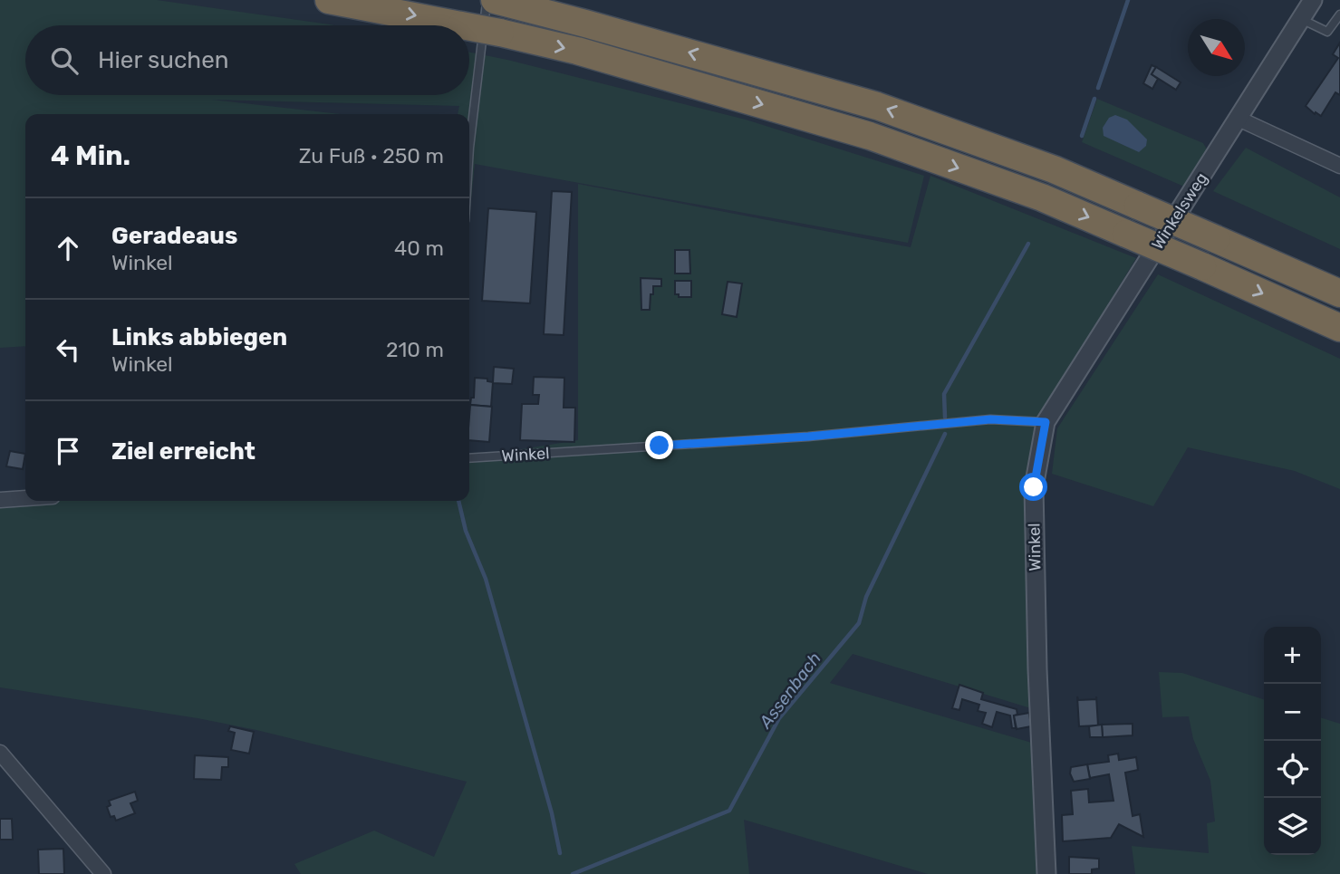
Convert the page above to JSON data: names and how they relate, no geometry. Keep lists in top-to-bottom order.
{
  "streets": {
    "street": ["Winkelsweg", "Winkel"]
  },
  "crossings": [
    ["Winkelsweg", "Winkel"]
  ],
  "water": ["Assenbach"],
  "north": "bottom right",
  "page": {
    "search": "Hier suchen",
    "heading": ["4 Min.", "Zu Fuß · 250 m"],
    "list": [
      ["Geradeaus", "Winkel", "40 m"],
      ["Links abbiegen", "Winkel", "210 m"],
      "Ziel erreicht"
    ],
    "map_buttons": ["+", "−"]
  }
}
